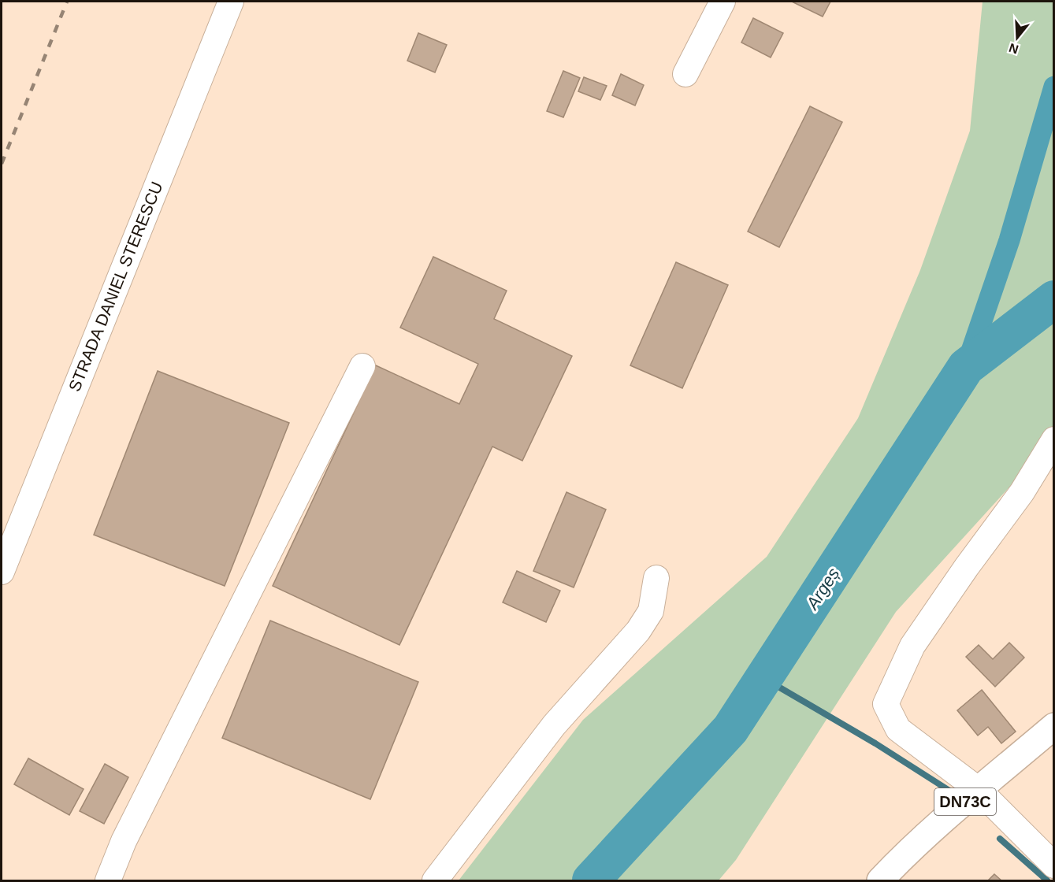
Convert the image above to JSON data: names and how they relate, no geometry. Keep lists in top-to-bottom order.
{
  "streets": {
    "main road": ["DN73C"],
    "street": ["STRADA DANIEL STERESCU"]
  },
  "water": ["Argeș"],
  "north": "bottom"
}
